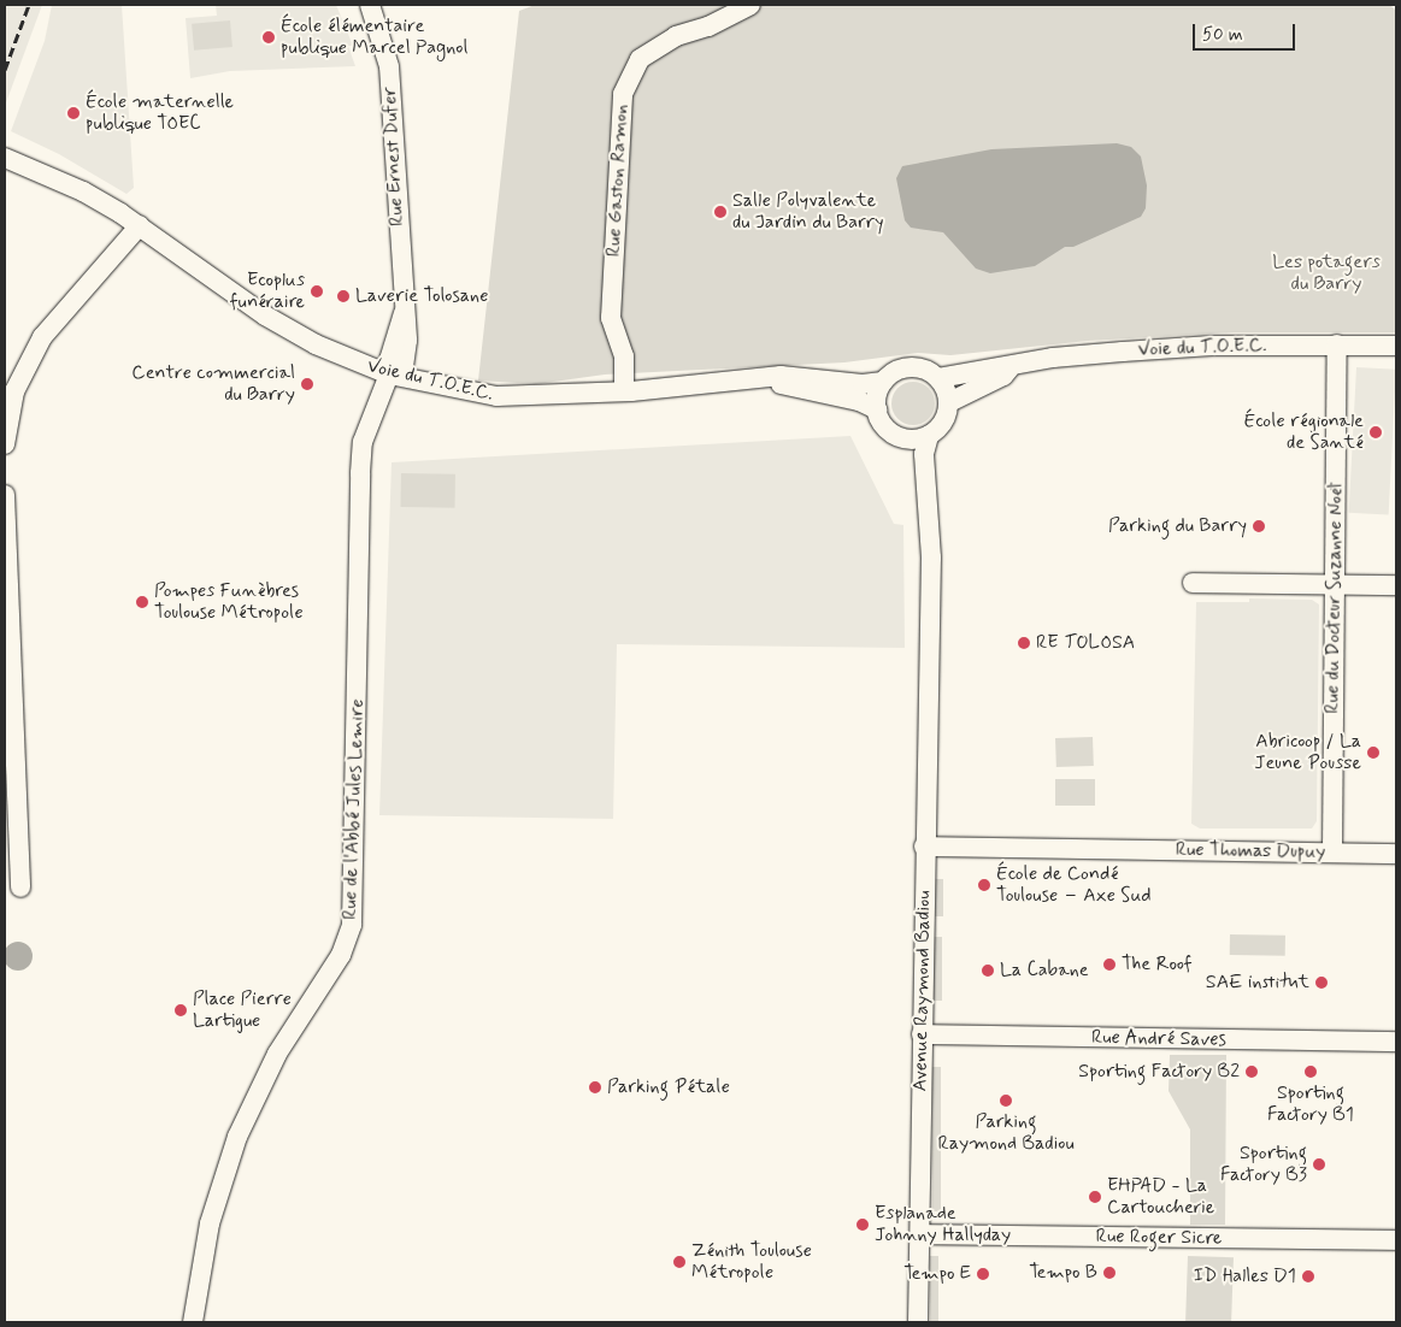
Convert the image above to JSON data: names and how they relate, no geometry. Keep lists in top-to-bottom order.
{
  "streets": {
    "street": [
      "Rue Ernest Dufer",
      "Rue Gaston Ramon",
      "Voie du T.O.E.C.",
      "Rue du Docteur Suzanne Noël",
      "Rue de l'Abbé Jules Lemire",
      "Rue Thomas Dupuy",
      "Avenue Raymond Badiou",
      "Rue André Saves",
      "Rue Roger Sicre"
    ]
  },
  "crossings": [
    ["Rue Ernest Dufer", "Voie du T.O.E.C."],
    ["Rue Ernest Dufer", "Rue de l'Abbé Jules Lemire"],
    ["Rue Gaston Ramon", "Voie du T.O.E.C."],
    ["Voie du T.O.E.C.", "Rue du Docteur Suzanne Noël"],
    ["Voie du T.O.E.C.", "Rue de l'Abbé Jules Lemire"],
    ["Voie du T.O.E.C.", "Avenue Raymond Badiou"],
    ["Rue du Docteur Suzanne Noël", "Rue Thomas Dupuy"],
    ["Rue Thomas Dupuy", "Avenue Raymond Badiou"],
    ["Avenue Raymond Badiou", "Rue André Saves"],
    ["Avenue Raymond Badiou", "Rue Roger Sicre"]
  ],
  "parks": ["Les potagers du Barry"],
  "places": [
    "École élémentaire publique Marcel Pagnol",
    "École maternelle publique TOEC",
    "Salle Polyvalente du Jardin du Barry",
    "Ecoplus funéraire",
    "Laverie Tolosane",
    "Centre commercial du Barry",
    "École régionale de Santé",
    "Parking du Barry",
    "Pompes Funèbres Toulouse Métropole",
    "RE TOLOSA",
    "Abricoop / La Jeune Pousse",
    "École de Condé Toulouse – Axe Sud",
    "The Roof",
    "La Cabane",
    "SAE institut",
    "Place Pierre Lartigue",
    "Sporting Factory B2",
    "Sporting Factory B1",
    "Parking Pétale",
    "Parking Raymond Badiou",
    "Sporting Factory B3",
    "EHPAD - La Cartoucherie",
    "Esplanade Johnny Hallyday",
    "Zénith Toulouse Métropole",
    "Tempo B",
    "Tempo E",
    "ID Halles D1"
  ],
  "scale_bar": "50 m"
}
